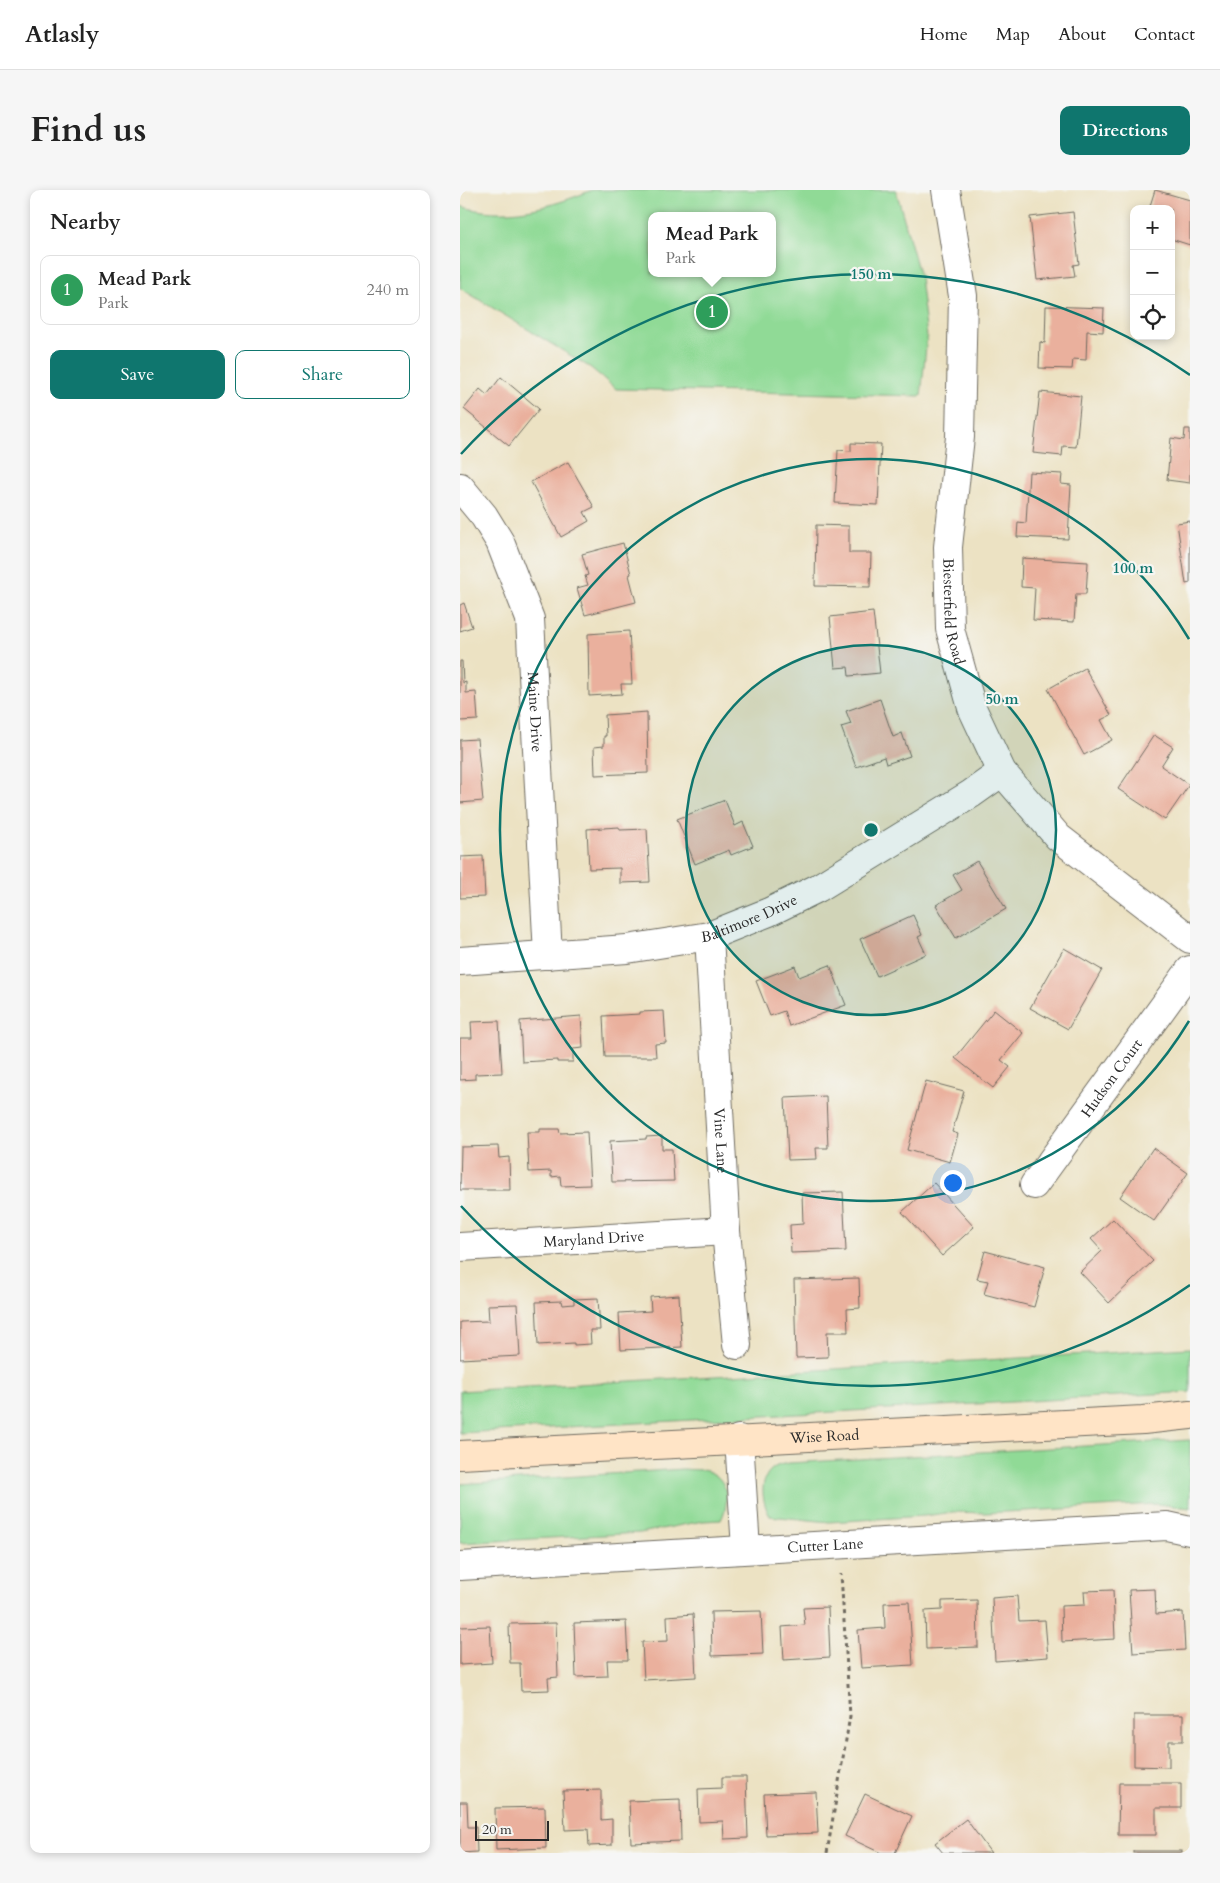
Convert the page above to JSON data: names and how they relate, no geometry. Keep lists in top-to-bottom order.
{
  "streets": {
    "street": [
      "Biesterfield Road",
      "Maine Drive",
      "Baltimore Drive",
      "Hudson Court",
      "Vine Lane",
      "Maryland Drive",
      "Wise Road",
      "Cutter Lane"
    ]
  },
  "crossings": [
    ["Biesterfield Road", "Baltimore Drive"],
    ["Maine Drive", "Baltimore Drive"],
    ["Baltimore Drive", "Vine Lane"],
    ["Vine Lane", "Maryland Drive"]
  ],
  "scale_bar": "20 m",
  "page": {
    "header": "Atlasly",
    "nav": [
      "Home",
      "Map",
      "About",
      "Contact"
    ],
    "title": "Find us",
    "buttons": [
      "Directions",
      ["Save", "Share"]
    ],
    "heading": "Nearby",
    "map_buttons": ["+", "−"],
    "popup": ["Mead Park", "Park"],
    "list": [
      {
        "mark": "1",
        "name": "Mead Park",
        "note": "Park",
        "value": "240 m"
      }
    ],
    "pins": "1",
    "scale": "20 m"
  },
  "rings": ["150 m", "100 m", "50 m"]
}
